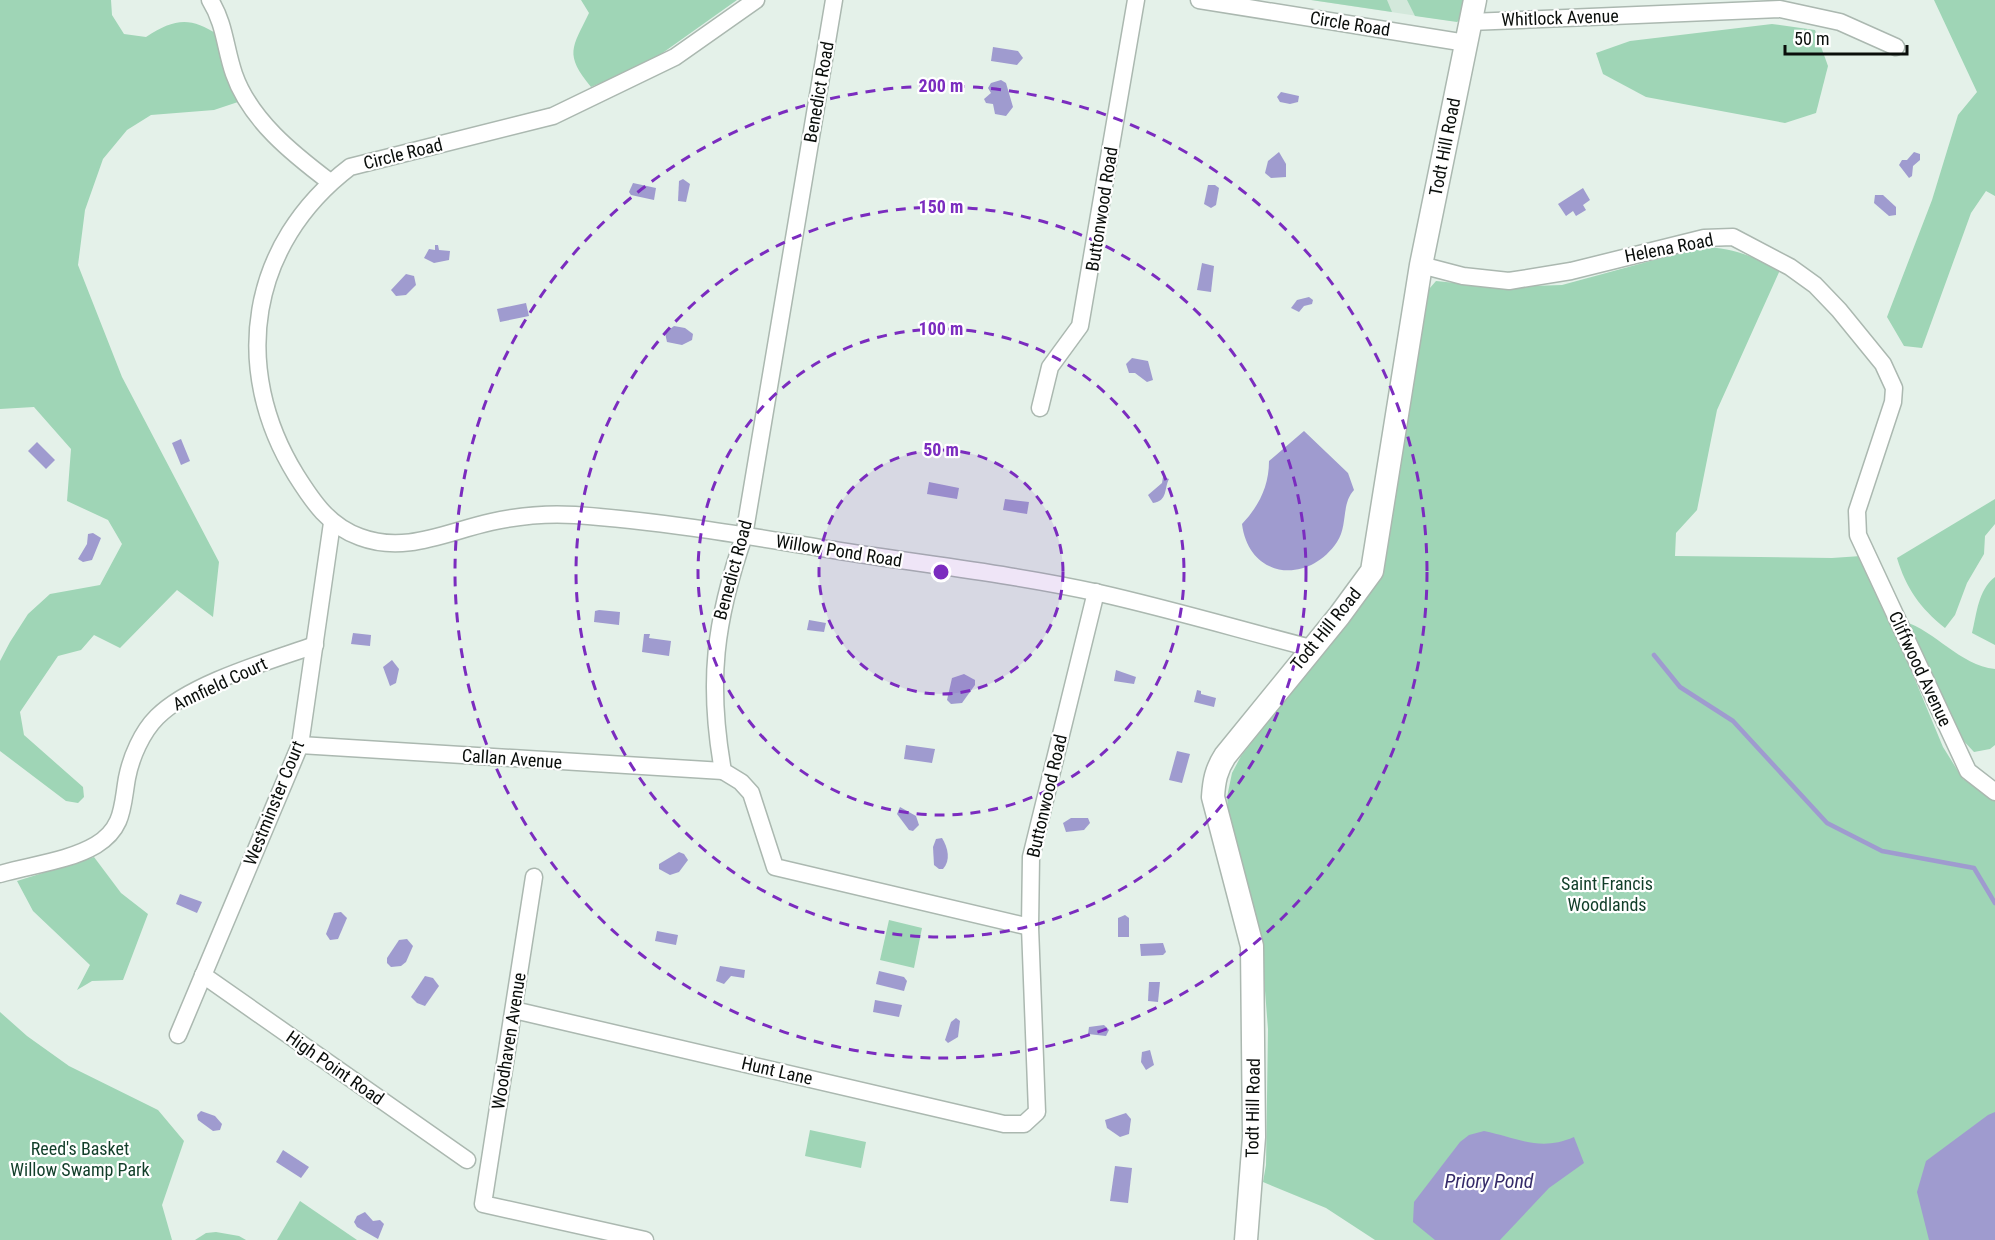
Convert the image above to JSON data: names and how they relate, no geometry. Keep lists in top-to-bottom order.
{
  "streets": {
    "street": [
      "Whitlock Avenue",
      "Circle Road",
      "Benedict Road",
      "Todt Hill Road",
      "Buttonwood Road",
      "Helena Road",
      "Willow Pond Road",
      "Cliffwood Avenue",
      "Annfield Court",
      "Callan Avenue",
      "Westminster Court",
      "Woodhaven Avenue",
      "High Point Road",
      "Hunt Lane"
    ]
  },
  "crossings": [
    ["Whitlock Avenue", "Circle Road"],
    ["Whitlock Avenue", "Todt Hill Road"],
    ["Circle Road", "Todt Hill Road"],
    ["Circle Road", "Willow Pond Road"],
    ["Circle Road", "Westminster Court"],
    ["Benedict Road", "Willow Pond Road"],
    ["Benedict Road", "Callan Avenue"],
    ["Todt Hill Road", "Helena Road"],
    ["Todt Hill Road", "Willow Pond Road"],
    ["Buttonwood Road", "Willow Pond Road"],
    ["Buttonwood Road", "Hunt Lane"],
    ["Helena Road", "Cliffwood Avenue"],
    ["Willow Pond Road", "Westminster Court"],
    ["Annfield Court", "Westminster Court"],
    ["Callan Avenue", "Westminster Court"],
    ["Westminster Court", "High Point Road"],
    ["Woodhaven Avenue", "Hunt Lane"]
  ],
  "water": ["Priory Pond"],
  "parks": ["Saint Francis Woodlands", "Reed's Basket Willow Swamp Park"],
  "scale_bar": "50 m",
  "rings": [
    "200 m",
    "150 m",
    "100 m",
    "50 m"
  ]
}
